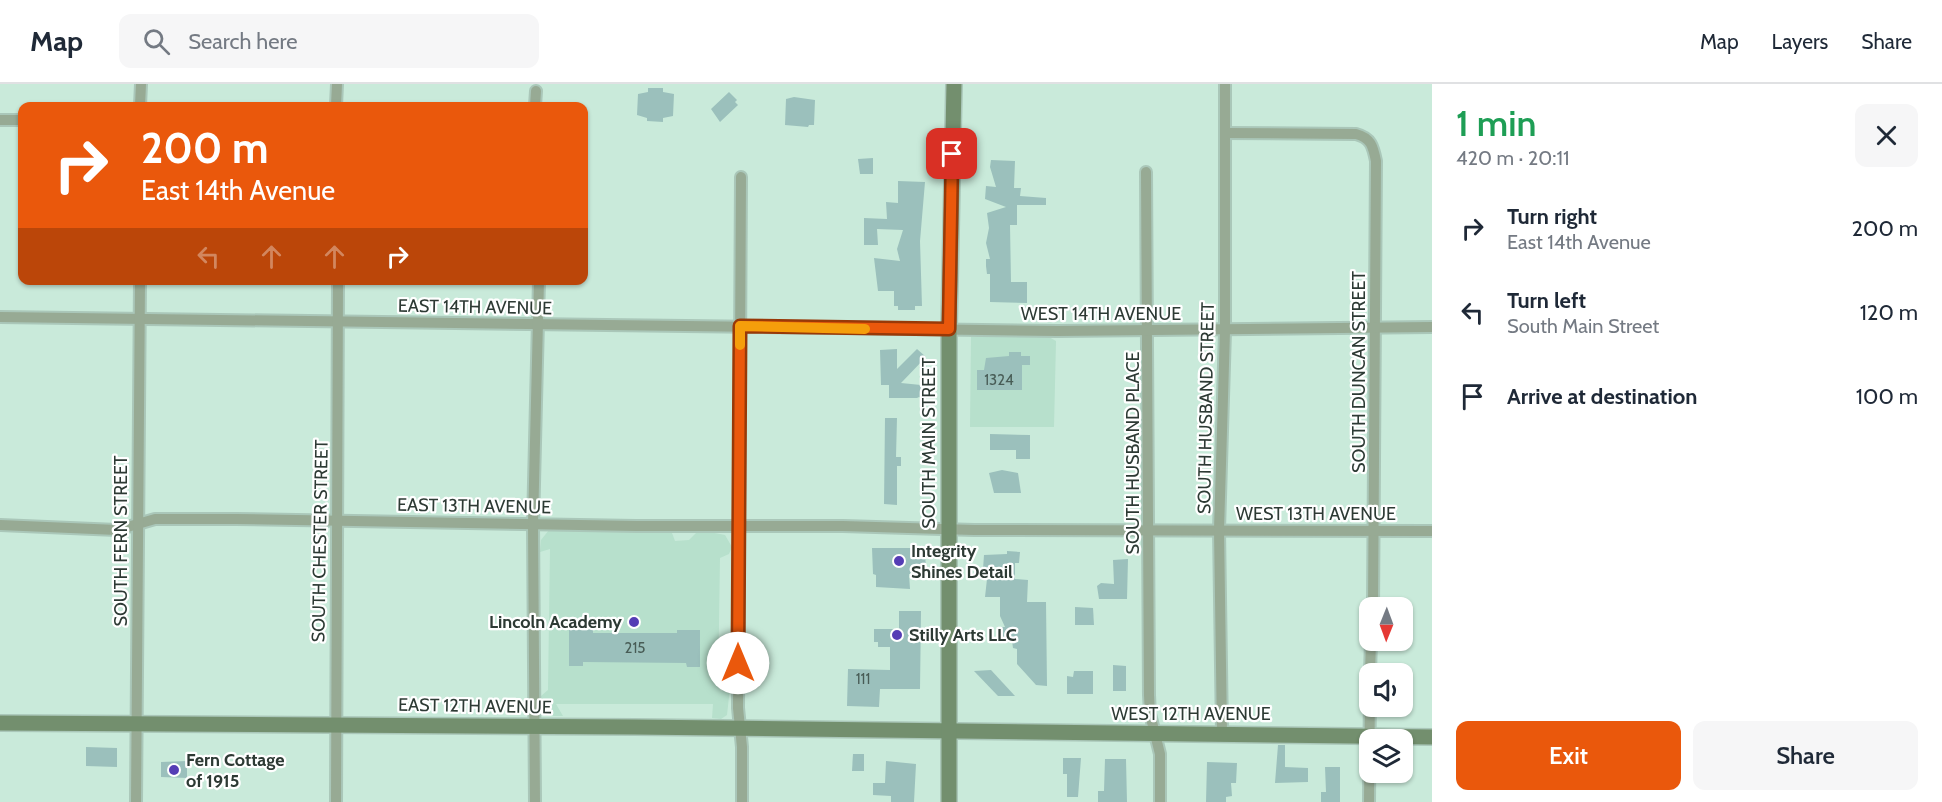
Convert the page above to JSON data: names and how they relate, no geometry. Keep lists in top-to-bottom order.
{
  "streets": {
    "main road": ["SOUTH MAIN STREET", "EAST 12TH AVENUE", "WEST 12TH AVENUE"],
    "street": [
      "EAST 14TH AVENUE",
      "WEST 14TH AVENUE",
      "SOUTH DUNCAN STREET",
      "SOUTH HUSBAND STREET",
      "SOUTH HUSBAND PLACE",
      "EAST 13TH AVENUE",
      "WEST 13TH AVENUE",
      "SOUTH FERN STREET",
      "SOUTH CHESTER STREET"
    ]
  },
  "crossings": [
    ["EAST 14TH AVENUE", "WEST 14TH AVENUE"],
    ["EAST 14TH AVENUE", "SOUTH MAIN STREET"],
    ["EAST 14TH AVENUE", "SOUTH FERN STREET"],
    ["EAST 14TH AVENUE", "SOUTH CHESTER STREET"],
    ["WEST 14TH AVENUE", "SOUTH DUNCAN STREET"],
    ["WEST 14TH AVENUE", "SOUTH HUSBAND STREET"],
    ["WEST 14TH AVENUE", "SOUTH MAIN STREET"],
    ["WEST 14TH AVENUE", "SOUTH HUSBAND PLACE"],
    ["SOUTH DUNCAN STREET", "SOUTH HUSBAND STREET"],
    ["SOUTH DUNCAN STREET", "WEST 13TH AVENUE"],
    ["SOUTH HUSBAND STREET", "WEST 13TH AVENUE"],
    ["SOUTH HUSBAND STREET", "WEST 12TH AVENUE"],
    ["SOUTH MAIN STREET", "EAST 13TH AVENUE"],
    ["SOUTH MAIN STREET", "WEST 13TH AVENUE"],
    ["SOUTH MAIN STREET", "EAST 12TH AVENUE"],
    ["SOUTH MAIN STREET", "WEST 12TH AVENUE"],
    ["SOUTH HUSBAND PLACE", "WEST 13TH AVENUE"],
    ["SOUTH HUSBAND PLACE", "WEST 12TH AVENUE"],
    ["EAST 13TH AVENUE", "WEST 13TH AVENUE"],
    ["EAST 13TH AVENUE", "SOUTH FERN STREET"],
    ["EAST 13TH AVENUE", "SOUTH CHESTER STREET"],
    ["SOUTH FERN STREET", "EAST 12TH AVENUE"],
    ["SOUTH CHESTER STREET", "EAST 12TH AVENUE"],
    ["EAST 12TH AVENUE", "WEST 12TH AVENUE"]
  ],
  "places": [
    "Integrity Shines Detail",
    "Lincoln Academy",
    "Stilly Arts LLC",
    "Fern Cottage of 1915"
  ],
  "house_numbers": ["1324", "215", "111"],
  "north": "bottom",
  "page": {
    "header": "Map",
    "search": "Search here",
    "nav": ["Map", "Layers", "Share"],
    "heading": ["1 min", "420 m · 20:11"],
    "turn": ["200 m", "East 14th Avenue"],
    "list": [
      {
        "name": "Turn right",
        "note": "East 14th Avenue",
        "value": "200 m"
      },
      {
        "name": "Turn left",
        "note": "South Main Street",
        "value": "120 m"
      },
      {
        "name": "Arrive at destination",
        "value": "100 m"
      }
    ],
    "buttons": ["Exit", "Share"]
  }
}
